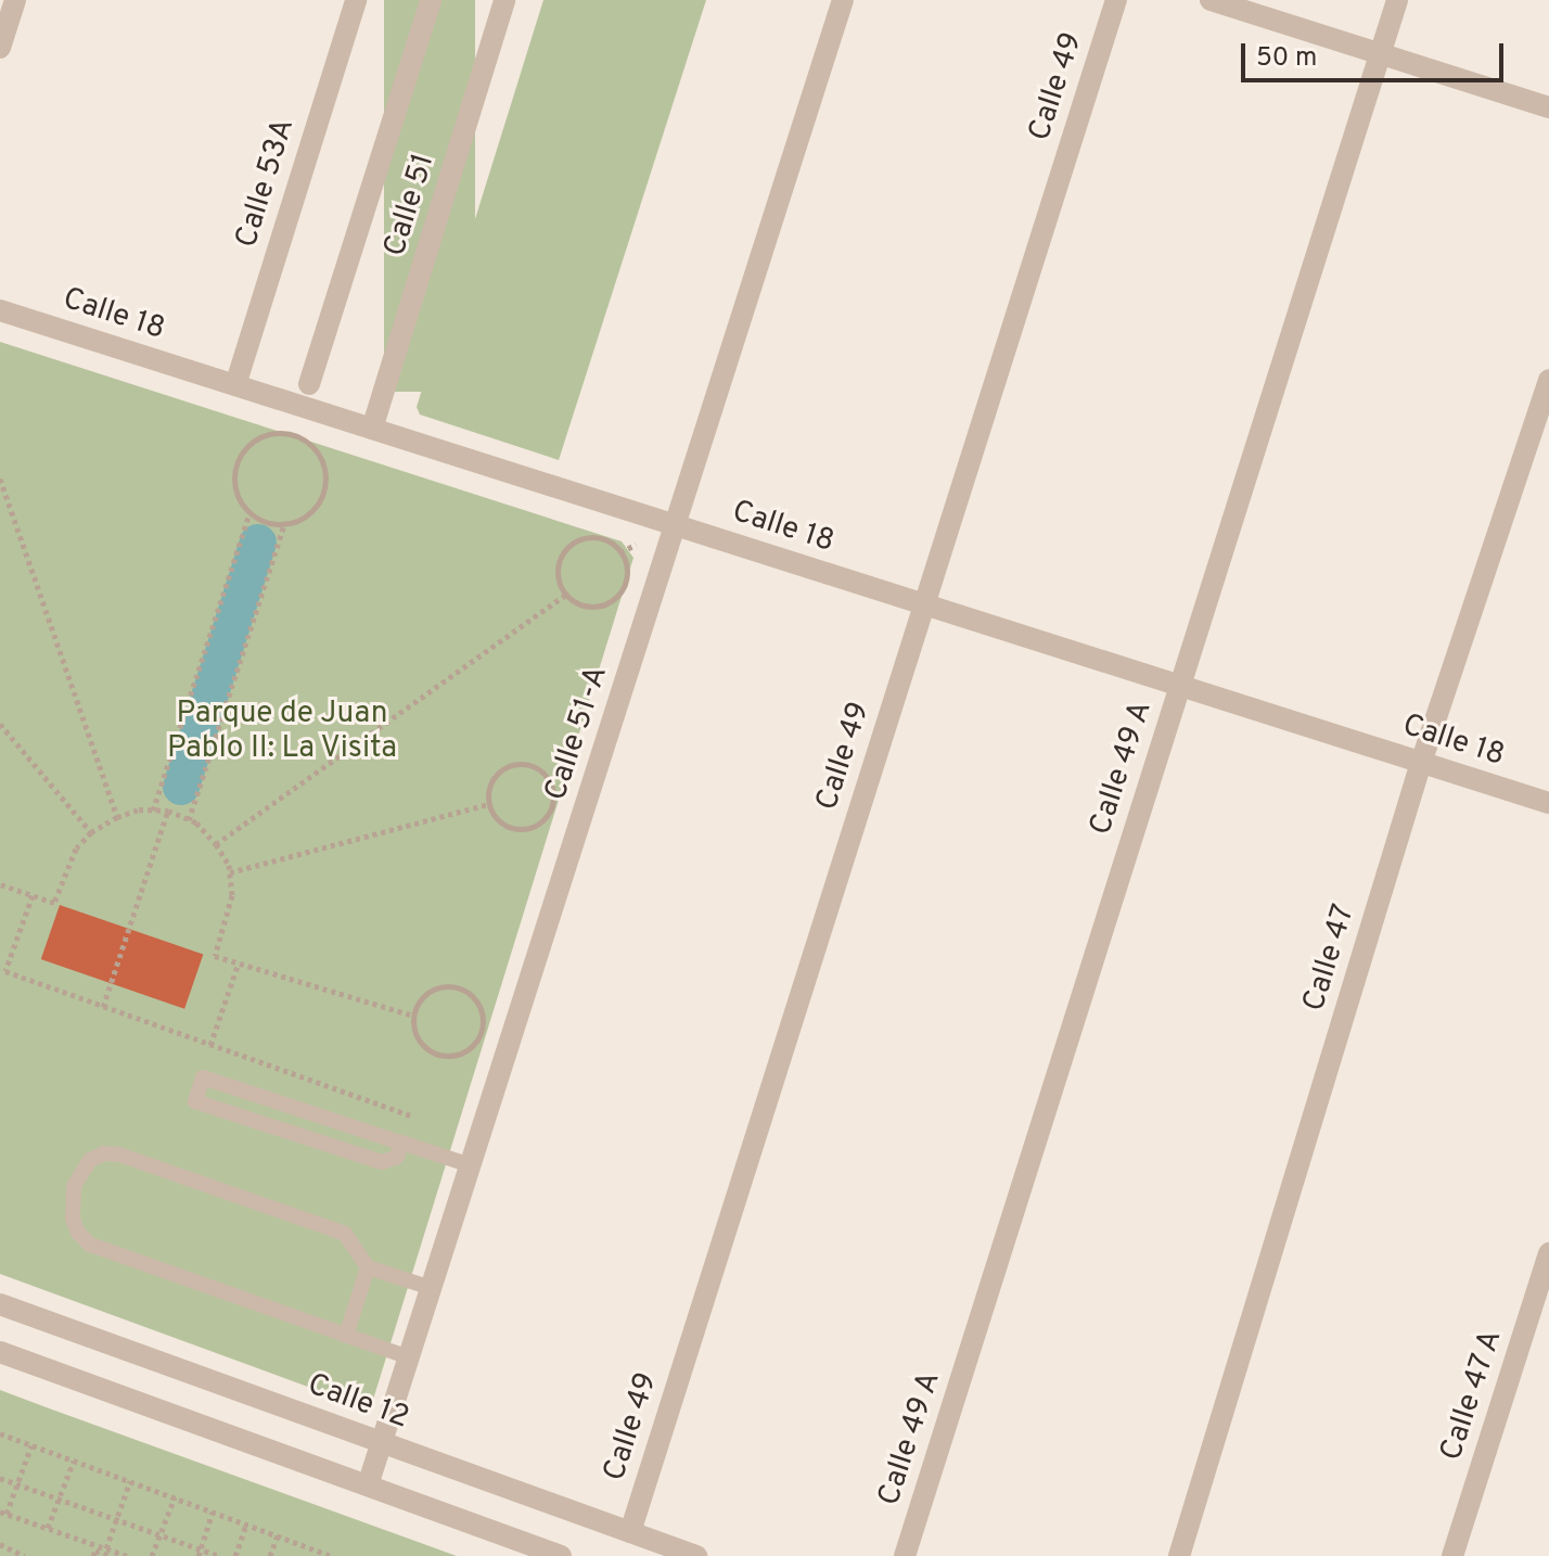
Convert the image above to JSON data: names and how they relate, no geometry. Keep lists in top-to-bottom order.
{
  "streets": {
    "street": [
      "Calle 49",
      "Calle 53A",
      "Calle 51",
      "Calle 18",
      "Calle 51-A",
      "Calle 49 A",
      "Calle 47",
      "Calle 47 A",
      "Calle 12"
    ]
  },
  "crossings": [
    ["Calle 49", "Calle 18"],
    ["Calle 49", "Calle 12"],
    ["Calle 53A", "Calle 18"],
    ["Calle 51", "Calle 18"],
    ["Calle 18", "Calle 51-A"],
    ["Calle 18", "Calle 49 A"],
    ["Calle 18", "Calle 47"],
    ["Calle 51-A", "Calle 12"]
  ],
  "parks": ["Parque de Juan Pablo II: La Visita"],
  "scale_bar": "50 m"
}
